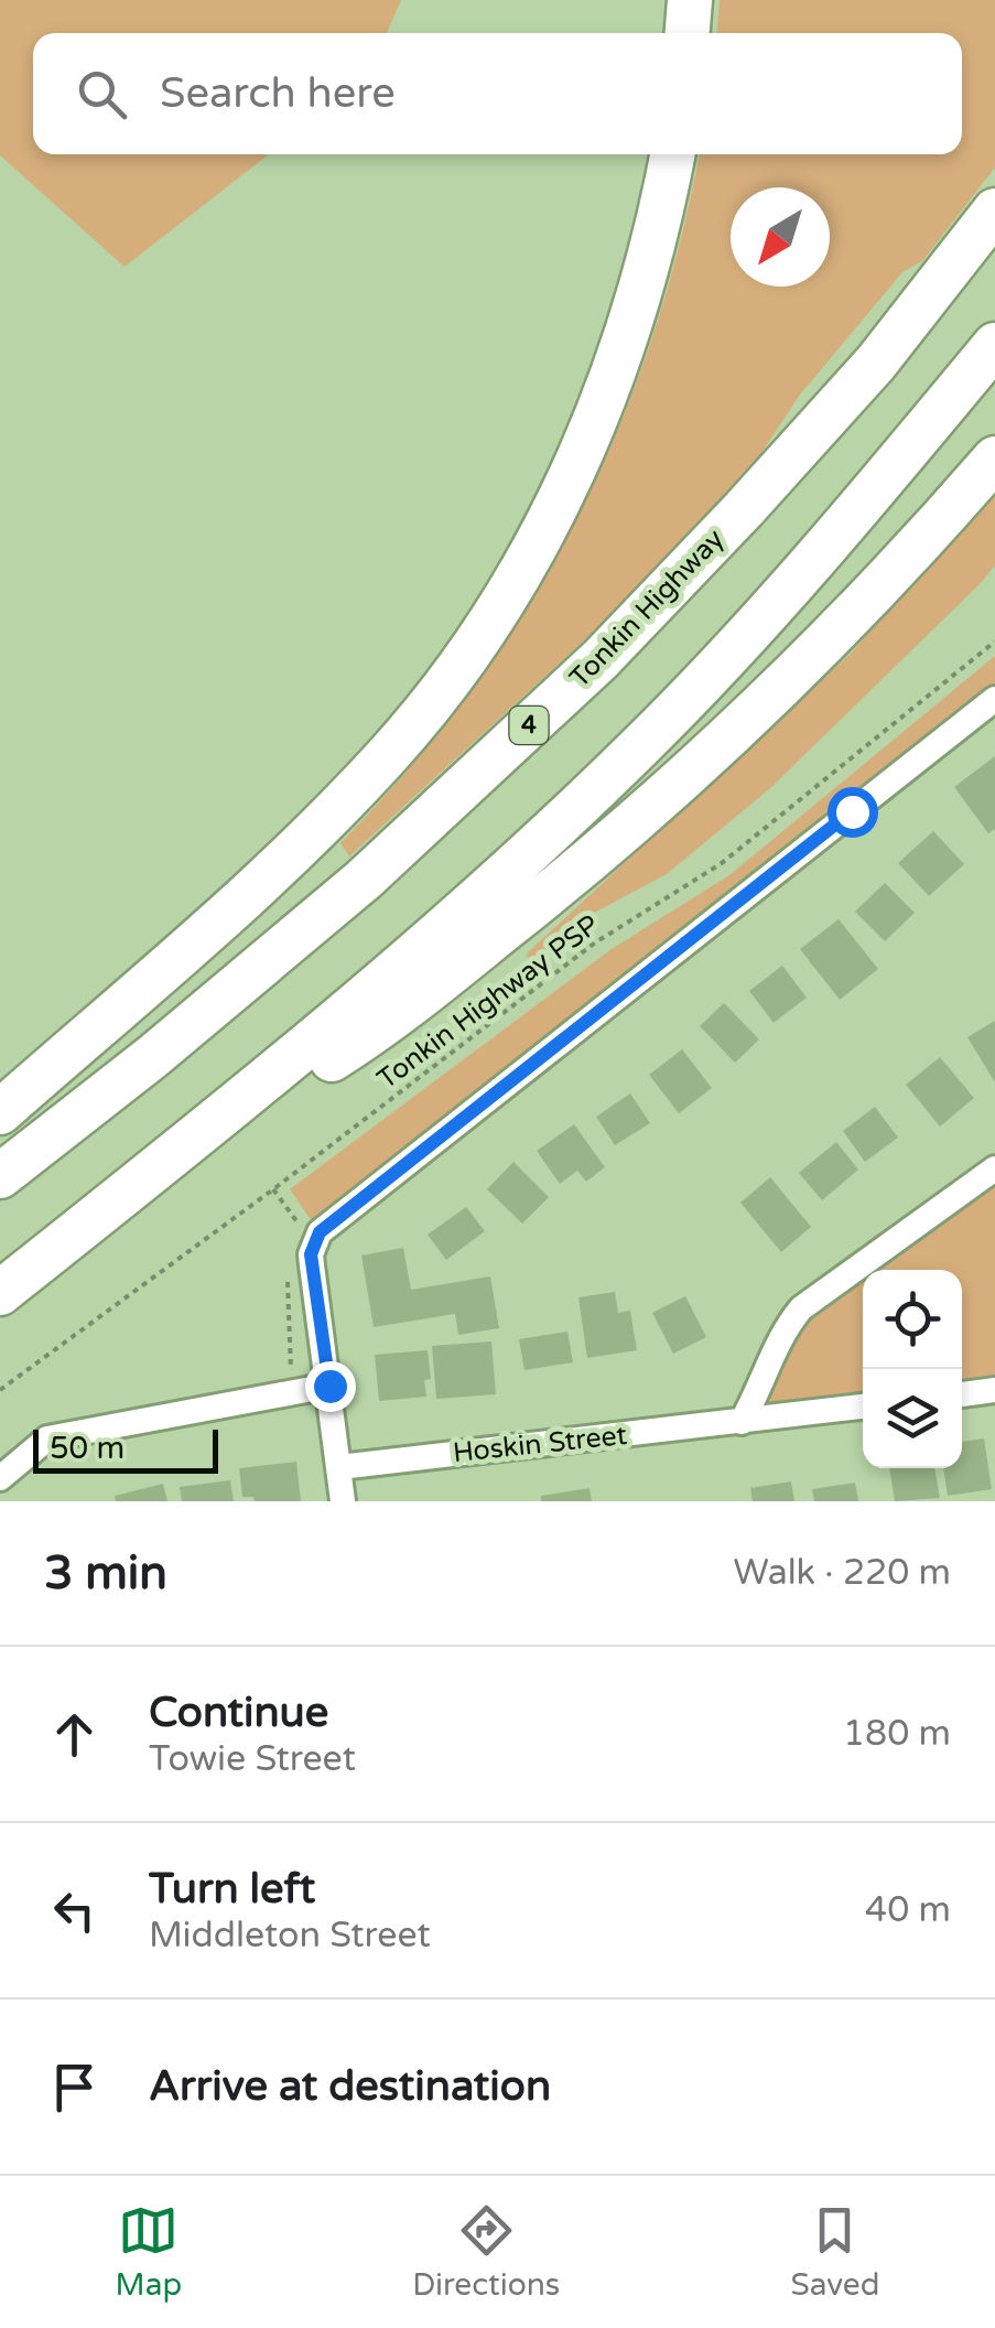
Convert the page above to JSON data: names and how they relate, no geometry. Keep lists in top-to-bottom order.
{
  "streets": {
    "highway": ["Tonkin Highway", "4"],
    "street": ["Hoskin Street"],
    "path": ["Tonkin Highway PSP"]
  },
  "scale_bar": "50 m",
  "north": "bottom left",
  "page": {
    "search": "Search here",
    "scale": "50 m",
    "heading": ["3 min", "Walk · 220 m"],
    "list": [
      ["Continue", "Towie Street", "180 m"],
      ["Turn left", "Middleton Street", "40 m"],
      "Arrive at destination"
    ],
    "nav": ["Map", "Directions", "Saved"]
  }
}
